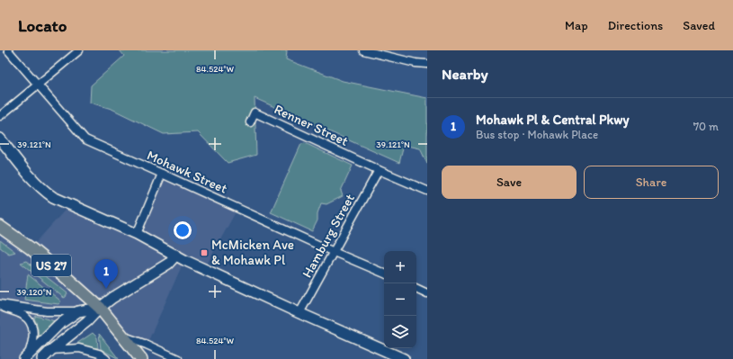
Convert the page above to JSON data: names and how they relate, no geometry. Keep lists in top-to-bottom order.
{
  "streets": {
    "main road": ["US 27"],
    "street": ["Renner Street", "Mohawk Street", "Hamburg Street"]
  },
  "crossings": [
    ["Renner Street", "Hamburg Street"],
    ["Mohawk Street", "Hamburg Street"]
  ],
  "places": {
    "transit": ["McMicken Ave & Mohawk Pl"]
  },
  "page": {
    "header": "Locato",
    "nav": ["Map", "Directions", "Saved"],
    "heading": "Nearby",
    "list": [
      {
        "mark": "1",
        "name": "Mohawk Pl & Central Pkwy",
        "note": "Bus stop · Mohawk Place",
        "value": "70 m"
      }
    ],
    "buttons": ["Save", "Share"],
    "map_buttons": ["+", "−"],
    "pins": "1"
  },
  "coordinates": ["84.524°W", "39.121°N", "39.120°N"]
}
